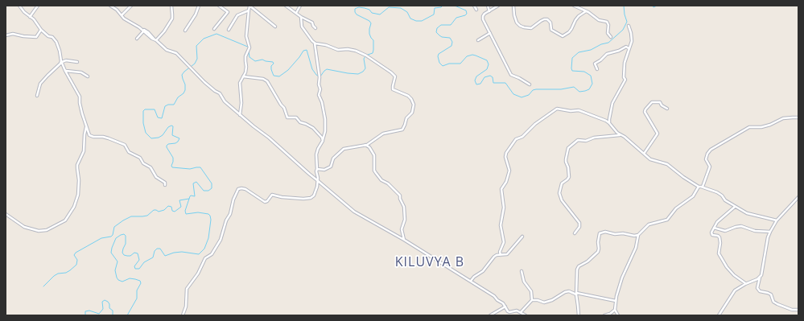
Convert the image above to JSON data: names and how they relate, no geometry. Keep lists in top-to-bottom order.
{
  "districts": ["KILUVYA B"]
}
